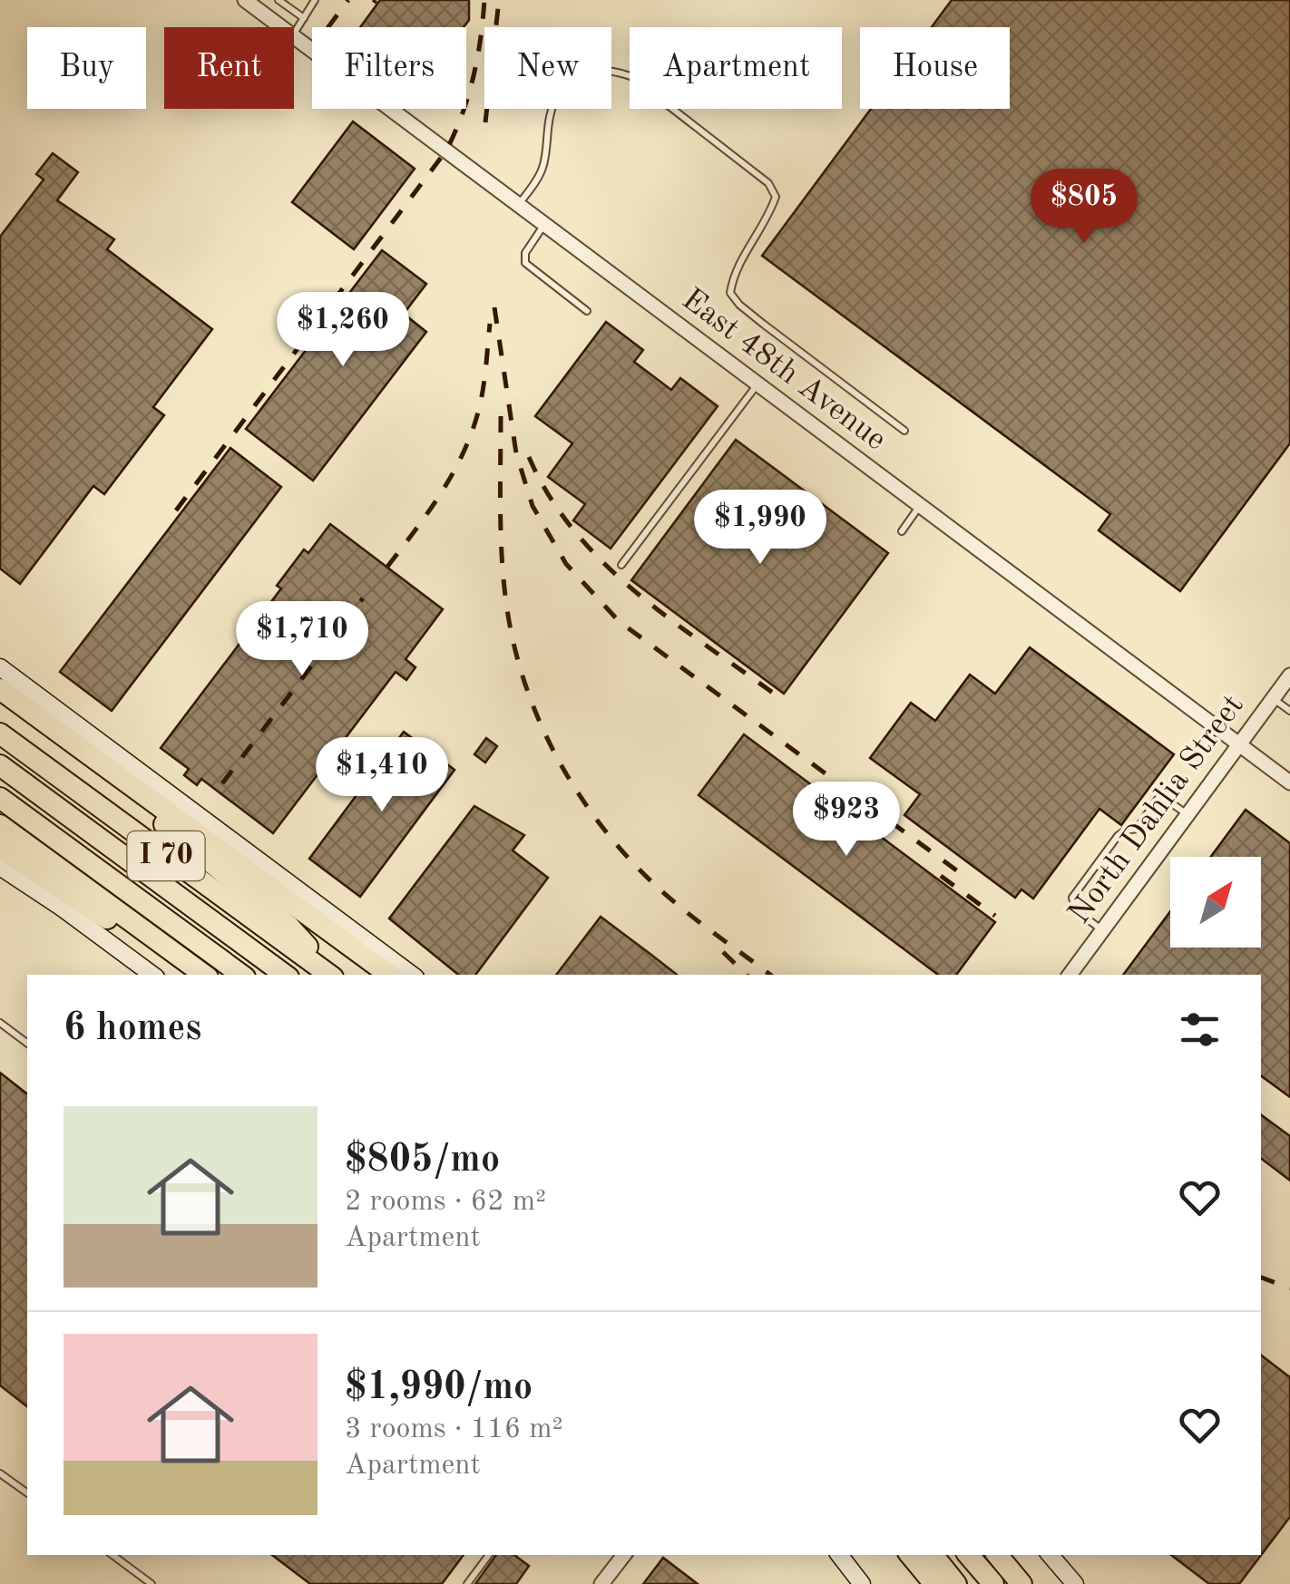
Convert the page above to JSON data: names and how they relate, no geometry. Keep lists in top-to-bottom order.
{
  "streets": {
    "highway": ["I 70"],
    "street": ["East 48th Avenue", "North Dahlia Street"]
  },
  "crossings": [
    ["East 48th Avenue", "North Dahlia Street"]
  ],
  "north": "top right",
  "page": {
    "chip": [
      "Buy",
      "Rent",
      "Filters",
      "New",
      "Apartment",
      "House"
    ],
    "price": [
      "$805",
      "$1,260",
      "$1,990",
      "$1,710",
      "$1,410",
      "$923"
    ],
    "heading": "6 homes",
    "list": [
      {
        "name": "$805/mo",
        "note": "2 rooms · 62 m² · Apartment"
      },
      {
        "name": "$1,990/mo",
        "note": "3 rooms · 116 m² · Apartment"
      }
    ]
  }
}
